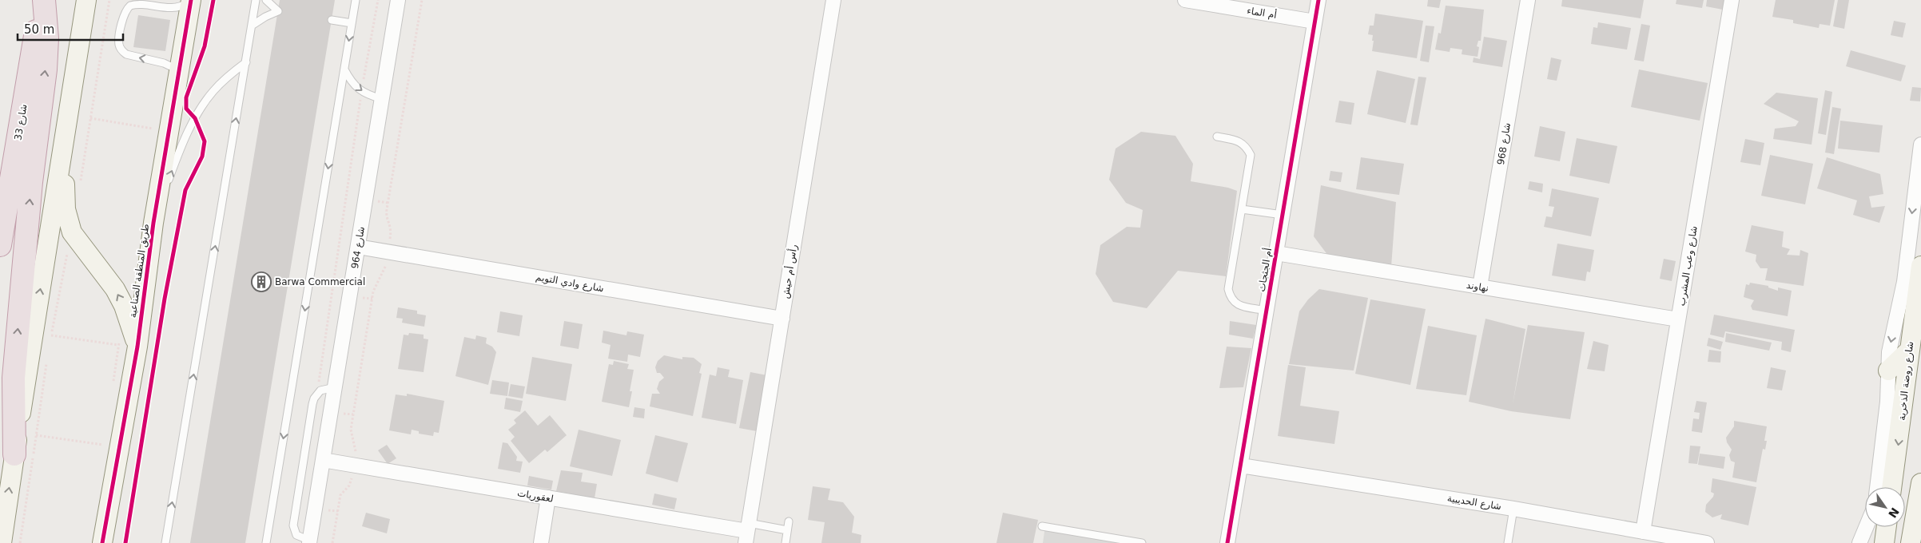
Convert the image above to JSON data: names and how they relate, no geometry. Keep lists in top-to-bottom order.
{
  "streets": {
    "highway": ["شارع 33"],
    "street": [
      "أم الماء",
      "شارع 968",
      "شارع 964",
      "شارع وعب المشرب",
      "أم الجثجاث",
      "طريق المنطقة الصناعية",
      "رأس أم حيش",
      "شارع وادي التويم",
      "نهاوند",
      "شارع روضة الذخرية",
      "لعقوريات",
      "شارع الحديبية"
    ]
  },
  "crossings": [
    ["أم الماء", "أم الجثجاث"],
    ["شارع 968", "نهاوند"],
    ["شارع 964", "شارع وادي التويم"],
    ["شارع 964", "لعقوريات"],
    ["شارع وعب المشرب", "نهاوند"],
    ["شارع وعب المشرب", "شارع الحديبية"],
    ["أم الجثجاث", "نهاوند"],
    ["أم الجثجاث", "شارع الحديبية"],
    ["رأس أم حيش", "شارع وادي التويم"],
    ["رأس أم حيش", "لعقوريات"]
  ],
  "places": {
    "building": ["Barwa Commercial"]
  },
  "scale_bar": "50 m",
  "north": "bottom right"
}
